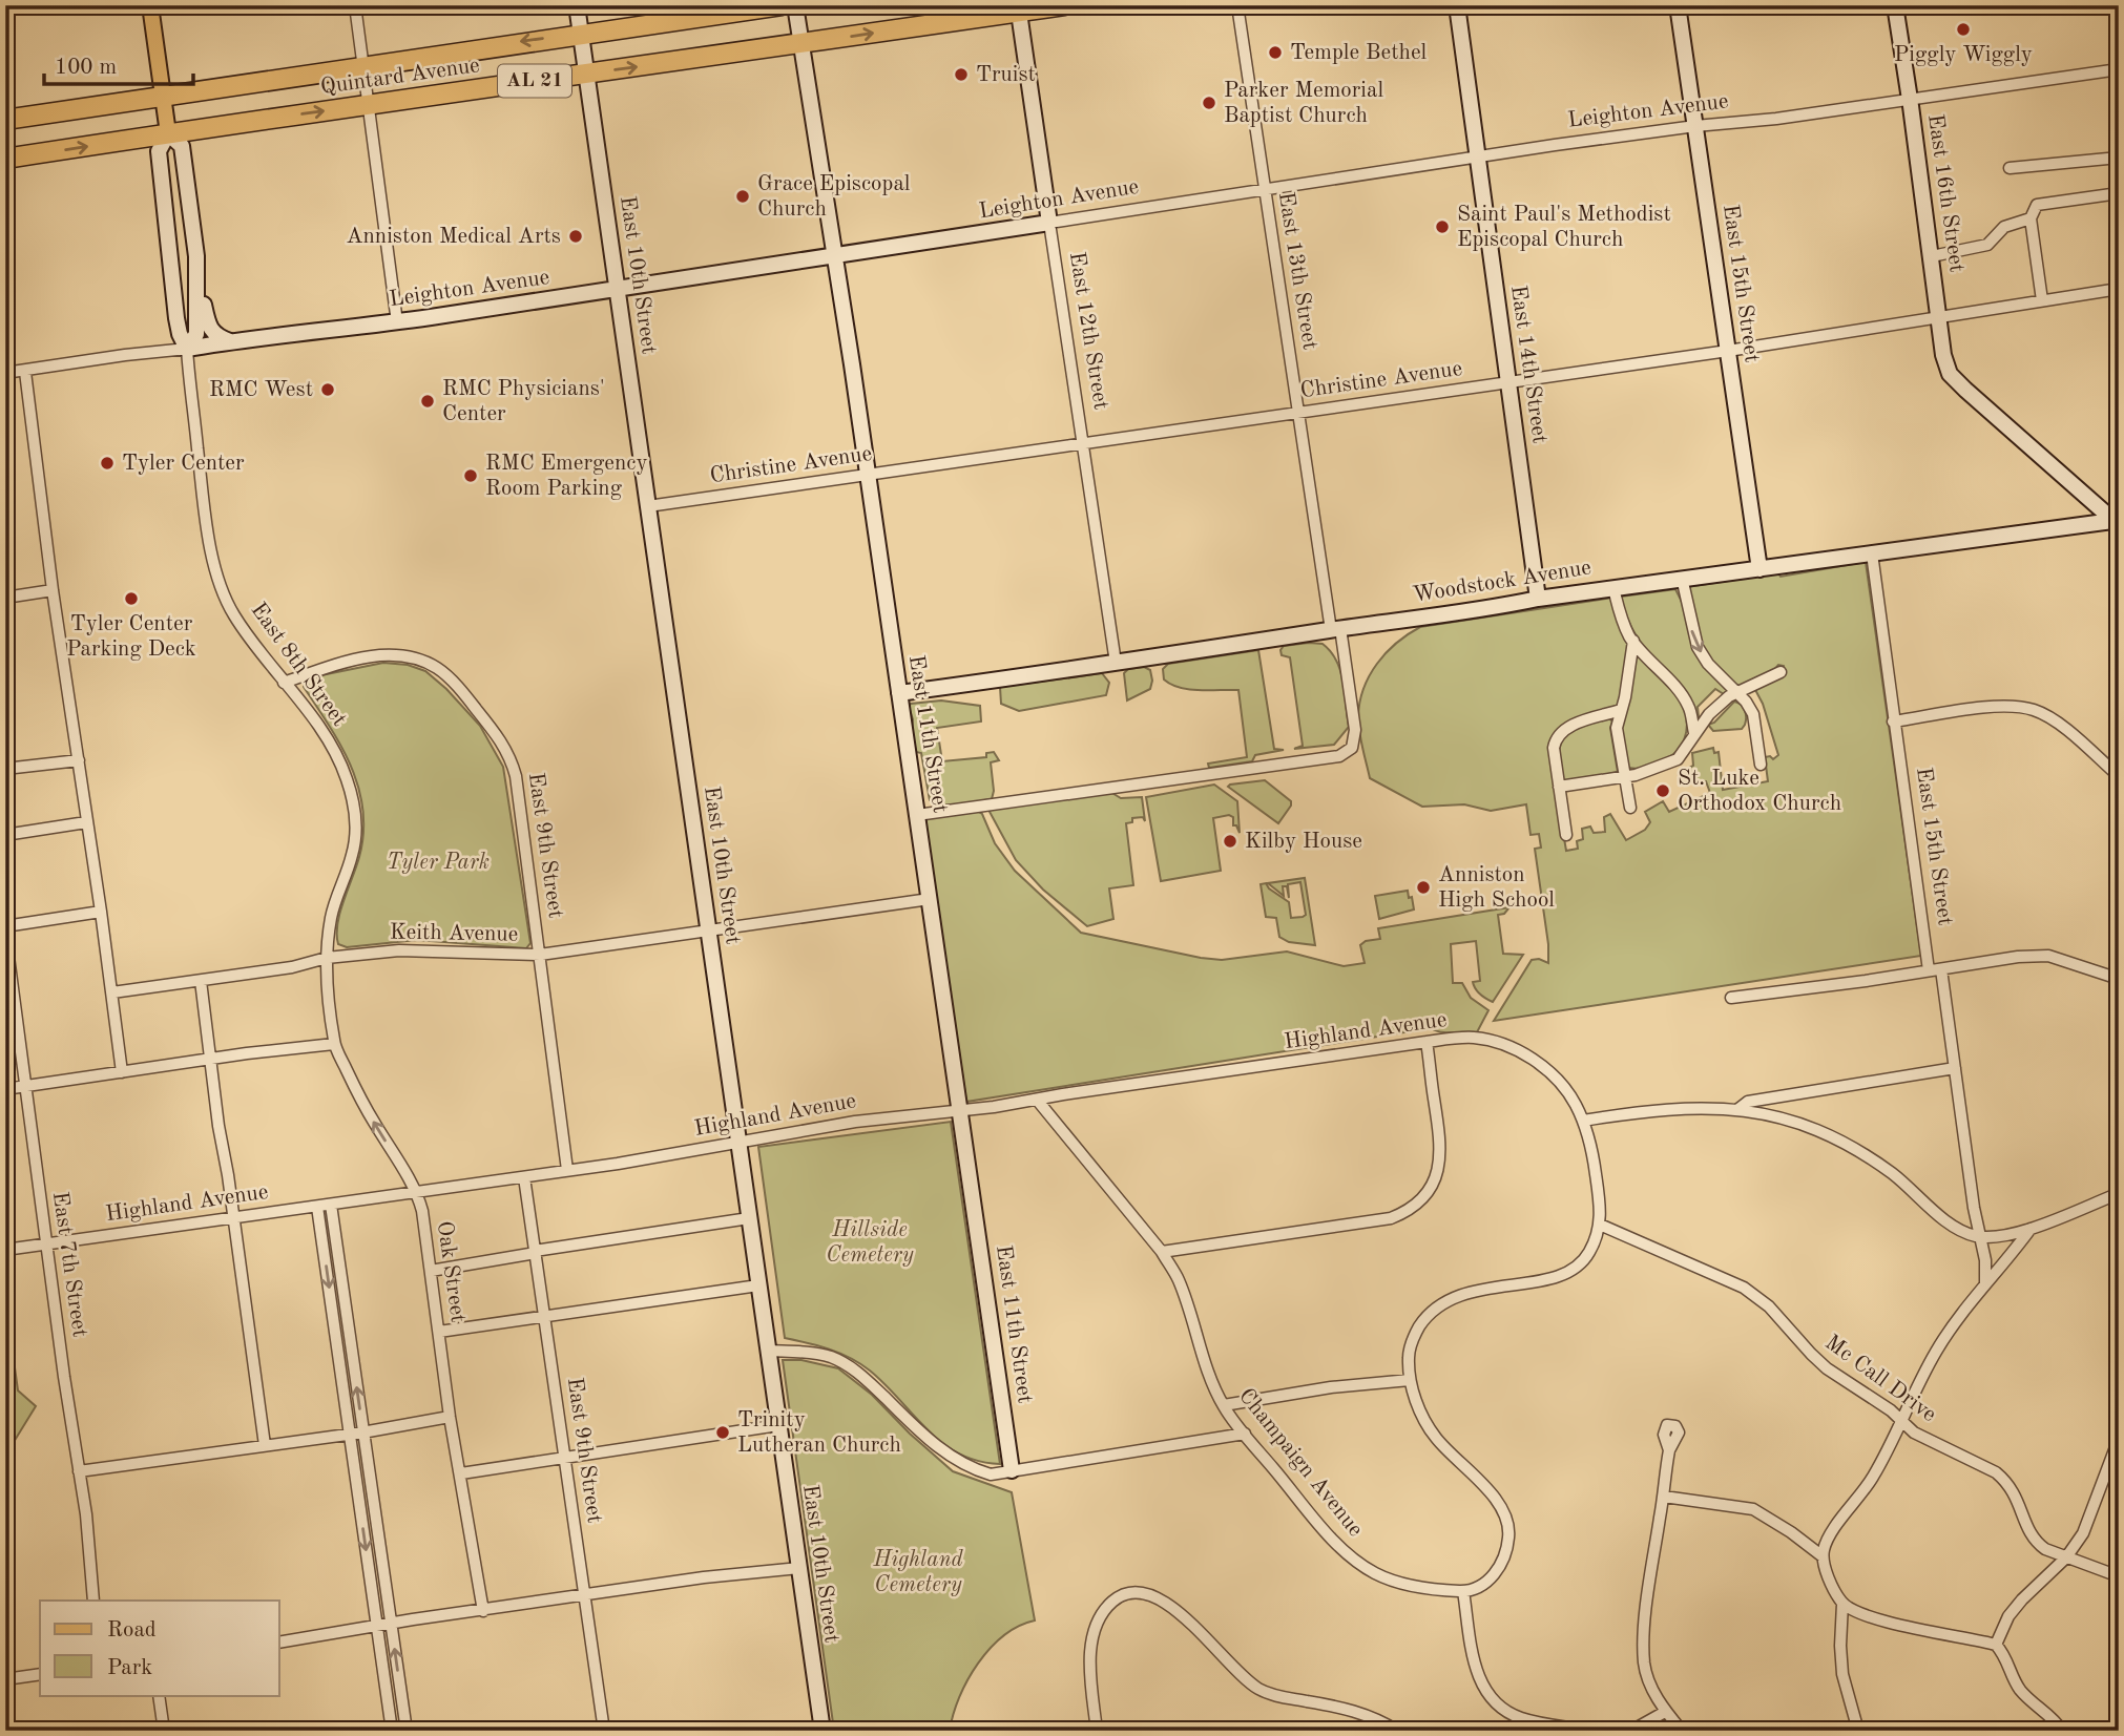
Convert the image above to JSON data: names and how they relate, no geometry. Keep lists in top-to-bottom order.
{
  "streets": {
    "highway": ["Quintard Avenue", "AL 21"],
    "street": [
      "Leighton Avenue",
      "East 16th Street",
      "East 13th Street",
      "East 10th Street",
      "East 15th Street",
      "East 12th Street",
      "East 14th Street",
      "Christine Avenue",
      "Woodstock Avenue",
      "East 8th Street",
      "East 11th Street",
      "East 9th Street",
      "Keith Avenue",
      "Highland Avenue",
      "East 7th Street",
      "Oak Street",
      "Mc Call Drive",
      "Champaign Avenue"
    ]
  },
  "crossings": [
    ["Quintard Avenue", "East 10th Street"],
    ["Quintard Avenue", "East 12th Street"],
    ["Quintard Avenue", "East 8th Street"],
    ["Quintard Avenue", "East 11th Street"],
    ["Leighton Avenue", "East 16th Street"],
    ["Leighton Avenue", "East 13th Street"],
    ["Leighton Avenue", "East 10th Street"],
    ["Leighton Avenue", "East 15th Street"],
    ["Leighton Avenue", "East 12th Street"],
    ["Leighton Avenue", "East 14th Street"],
    ["Leighton Avenue", "East 8th Street"],
    ["Leighton Avenue", "East 11th Street"],
    ["East 16th Street", "Christine Avenue"],
    ["East 16th Street", "Woodstock Avenue"],
    ["East 13th Street", "Christine Avenue"],
    ["East 13th Street", "Woodstock Avenue"],
    ["East 13th Street", "East 11th Street"],
    ["East 10th Street", "Christine Avenue"],
    ["East 10th Street", "Keith Avenue"],
    ["East 10th Street", "Highland Avenue"],
    ["East 15th Street", "Christine Avenue"],
    ["East 15th Street", "Woodstock Avenue"],
    ["East 12th Street", "Christine Avenue"],
    ["East 12th Street", "Woodstock Avenue"],
    ["East 14th Street", "Christine Avenue"],
    ["East 14th Street", "Woodstock Avenue"],
    ["Christine Avenue", "East 11th Street"],
    ["Woodstock Avenue", "East 11th Street"],
    ["East 8th Street", "East 9th Street"],
    ["East 8th Street", "Keith Avenue"],
    ["East 8th Street", "Oak Street"],
    ["East 11th Street", "Keith Avenue"],
    ["East 11th Street", "Highland Avenue"],
    ["East 9th Street", "Keith Avenue"],
    ["East 9th Street", "Highland Avenue"],
    ["Keith Avenue", "Oak Street"],
    ["Highland Avenue", "East 7th Street"],
    ["Highland Avenue", "Oak Street"],
    ["Highland Avenue", "Champaign Avenue"]
  ],
  "parks": ["Tyler Park", "Hillside Cemetery", "Highland Cemetery"],
  "places": [
    "Piggly Wiggly",
    "Temple Bethel",
    "Truist",
    "Parker Memorial Baptist Church",
    "Grace Episcopal Church",
    "Saint Paul's Methodist Episcopal Church",
    "Anniston Medical Arts",
    "RMC West",
    "RMC Physicians' Center",
    "Tyler Center",
    "RMC Emergency Room Parking",
    "Tyler Center Parking Deck",
    "St. Luke Orthodox Church",
    "Kilby House",
    "Anniston High School",
    "Trinity Lutheran Church"
  ],
  "legend": ["Road", "Park"],
  "scale_bar": "100 m"
}
